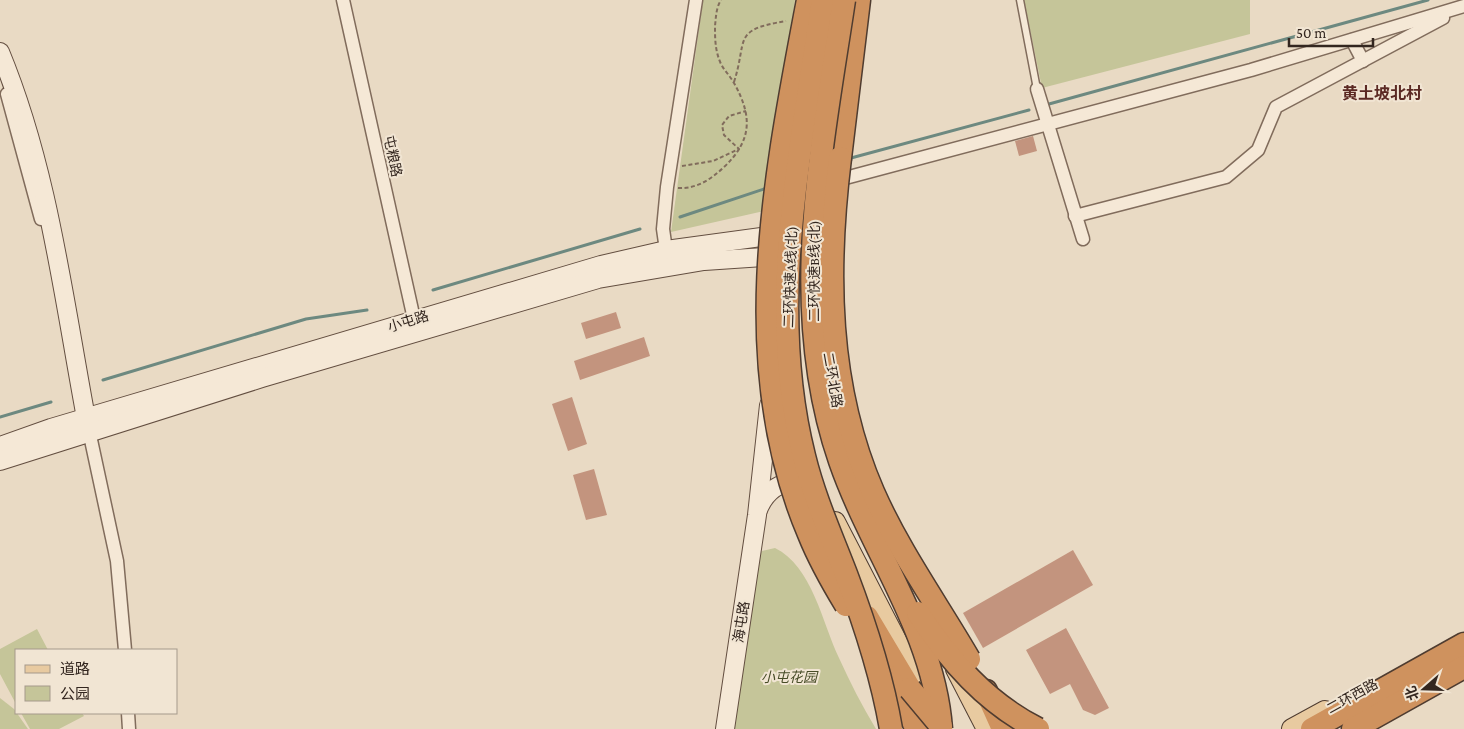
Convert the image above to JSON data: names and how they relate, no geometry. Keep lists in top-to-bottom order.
{
  "streets": {
    "highway": ["二环快速B线(北)", "二环快速A线(北)"],
    "main road": ["二环北路", "二环西路"],
    "street": ["屯粮路", "小屯路", "海屯路"]
  },
  "crossings": [
    ["屯粮路", "小屯路"],
    ["小屯路", "二环北路"],
    ["小屯路", "海屯路"]
  ],
  "districts": ["黄土坡北村"],
  "parks": ["小屯花园"],
  "legend": ["道路", "公园"],
  "scale_bar": "50 m",
  "north": "left"
}
